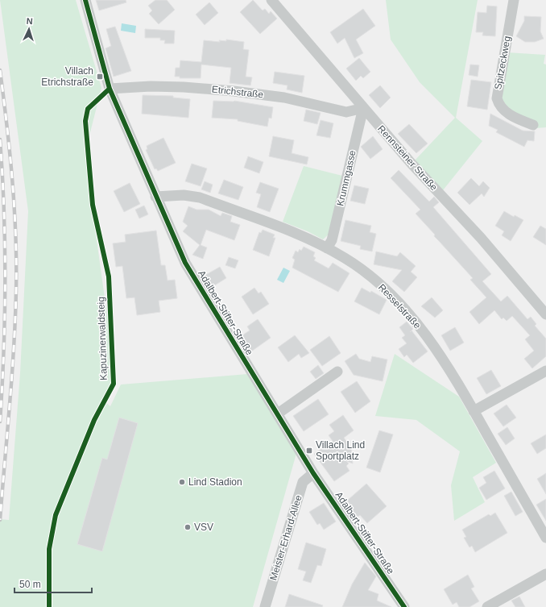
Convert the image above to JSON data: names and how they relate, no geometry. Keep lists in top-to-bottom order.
{
  "streets": {
    "street": [
      "Spitzeckweg",
      "Etrichstraße",
      "Rennsteiner Straße",
      "Krummgasse",
      "Resselstraße",
      "Adalbert-Stifter-Straße",
      "Meister-Erhard-Allee"
    ],
    "cycle path": ["Kapuzinerwaldsteig"]
  },
  "crossings": [
    ["Etrichstraße", "Rennsteiner Straße"],
    ["Etrichstraße", "Krummgasse"],
    ["Etrichstraße", "Adalbert-Stifter-Straße"],
    ["Rennsteiner Straße", "Krummgasse"],
    ["Krummgasse", "Resselstraße"],
    ["Resselstraße", "Adalbert-Stifter-Straße"],
    ["Adalbert-Stifter-Straße", "Meister-Erhard-Allee"]
  ],
  "places": {
    "transit": ["Villach Etrichstraße", "Villach Lind Sportplatz"],
    "other": ["Lind Stadion", "VSV"]
  },
  "scale_bar": "50 m",
  "north": "top"
}
